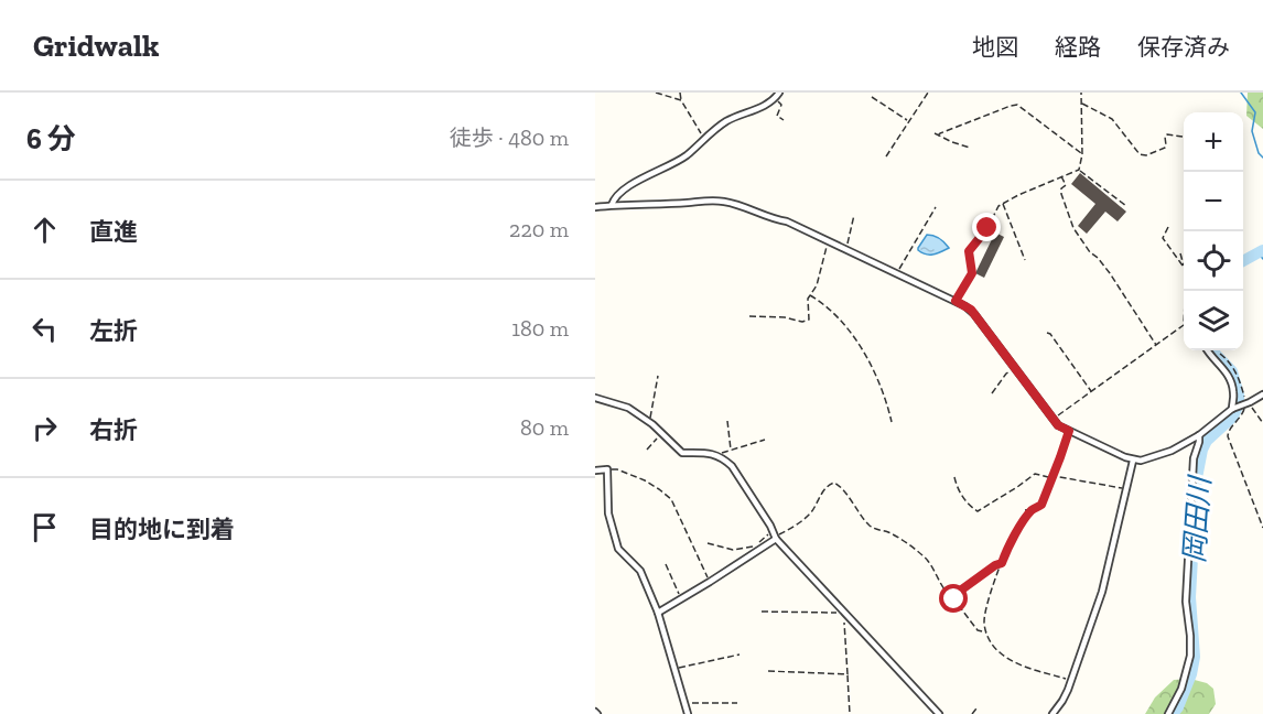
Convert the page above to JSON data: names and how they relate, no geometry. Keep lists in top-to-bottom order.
{
  "water": ["岡田川"],
  "page": {
    "header": "Gridwalk",
    "nav": ["地図", "経路", "保存済み"],
    "heading": ["6 分", "徒歩 · 480 m"],
    "map_buttons": ["+", "−"],
    "list": [
      ["直進", "220 m"],
      ["左折", "180 m"],
      ["右折", "80 m"],
      "目的地に到着"
    ]
  }
}
